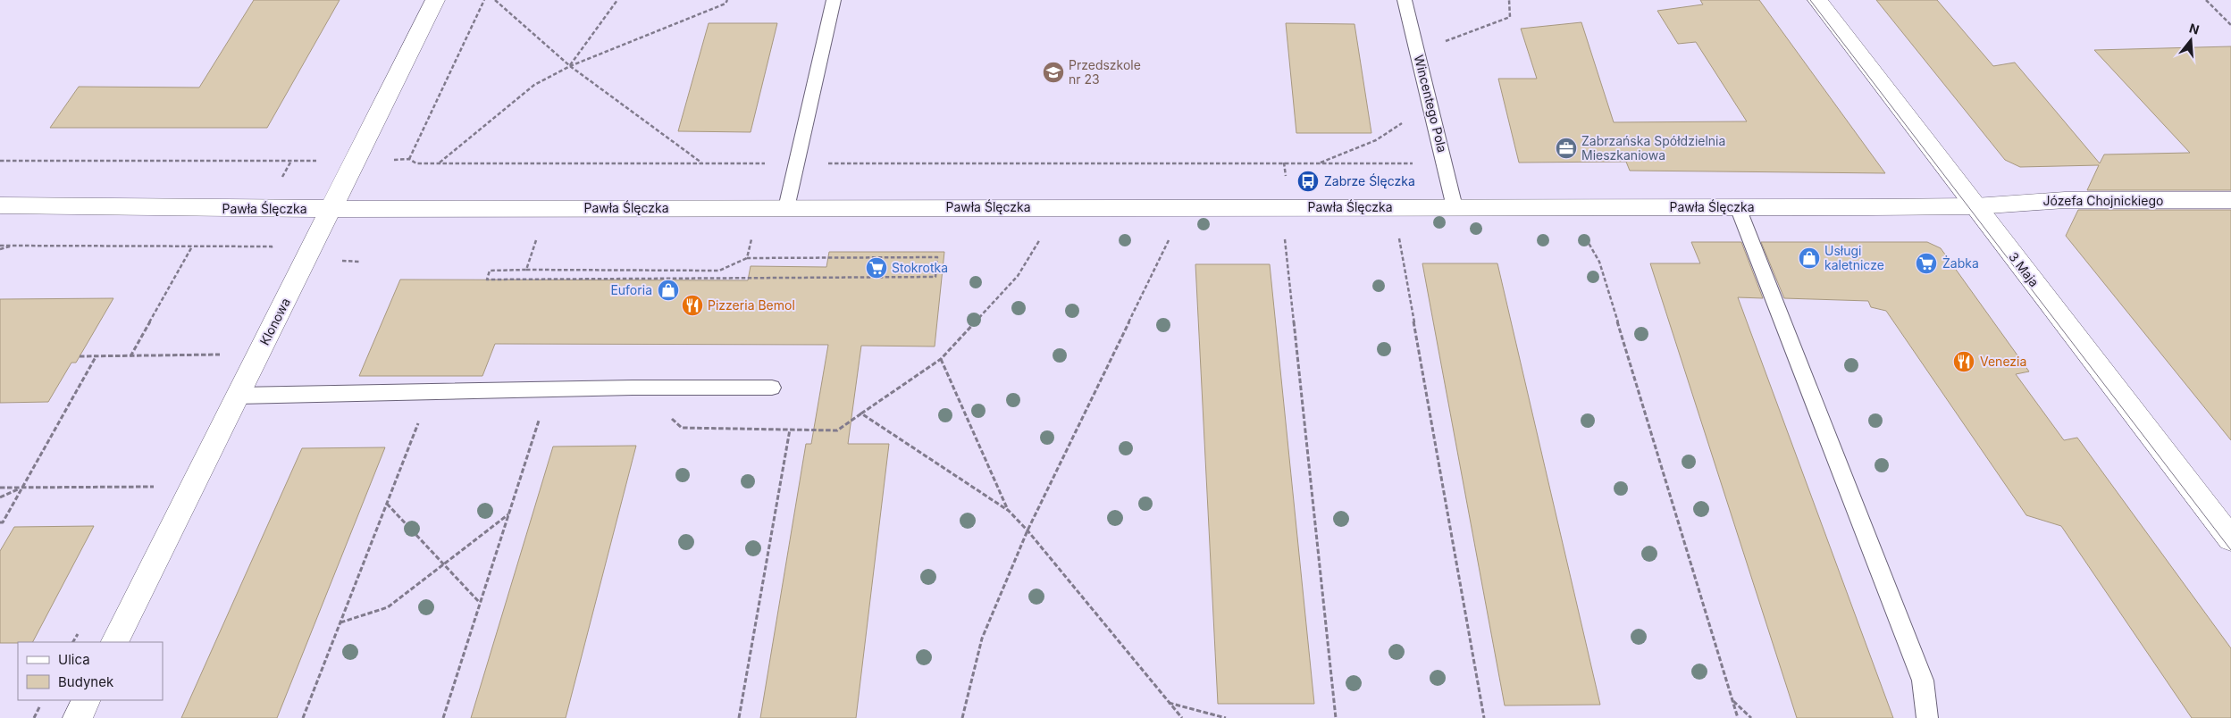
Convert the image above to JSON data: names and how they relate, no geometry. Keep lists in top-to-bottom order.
{
  "streets": {
    "street": [
      "Józefa Chojnickiego",
      "Pawła Ślęczka",
      "3 Maja",
      "Klonowa"
    ],
    "lane": ["Wincentego Pola"]
  },
  "crossings": [
    ["Wincentego Pola", "Pawła Ślęczka"],
    ["Józefa Chojnickiego", "Pawła Ślęczka"],
    ["Józefa Chojnickiego", "3 Maja"],
    ["Pawła Ślęczka", "3 Maja"],
    ["Pawła Ślęczka", "Klonowa"]
  ],
  "places": {
    "school or university": ["Przedszkole nr 23"],
    "office": ["Zabrzańska Spółdzielnia Mieszkaniowa"],
    "bus stop": ["Zabrze Ślęczka"],
    "shop": ["Usługi kaletnicze", "Euforia"],
    "supermarket": ["Żabka", "Stokrotka"],
    "restaurant": ["Pizzeria Bemol", "Venezia"]
  },
  "legend": ["Ulica", "Budynek"],
  "north": "top"
}
